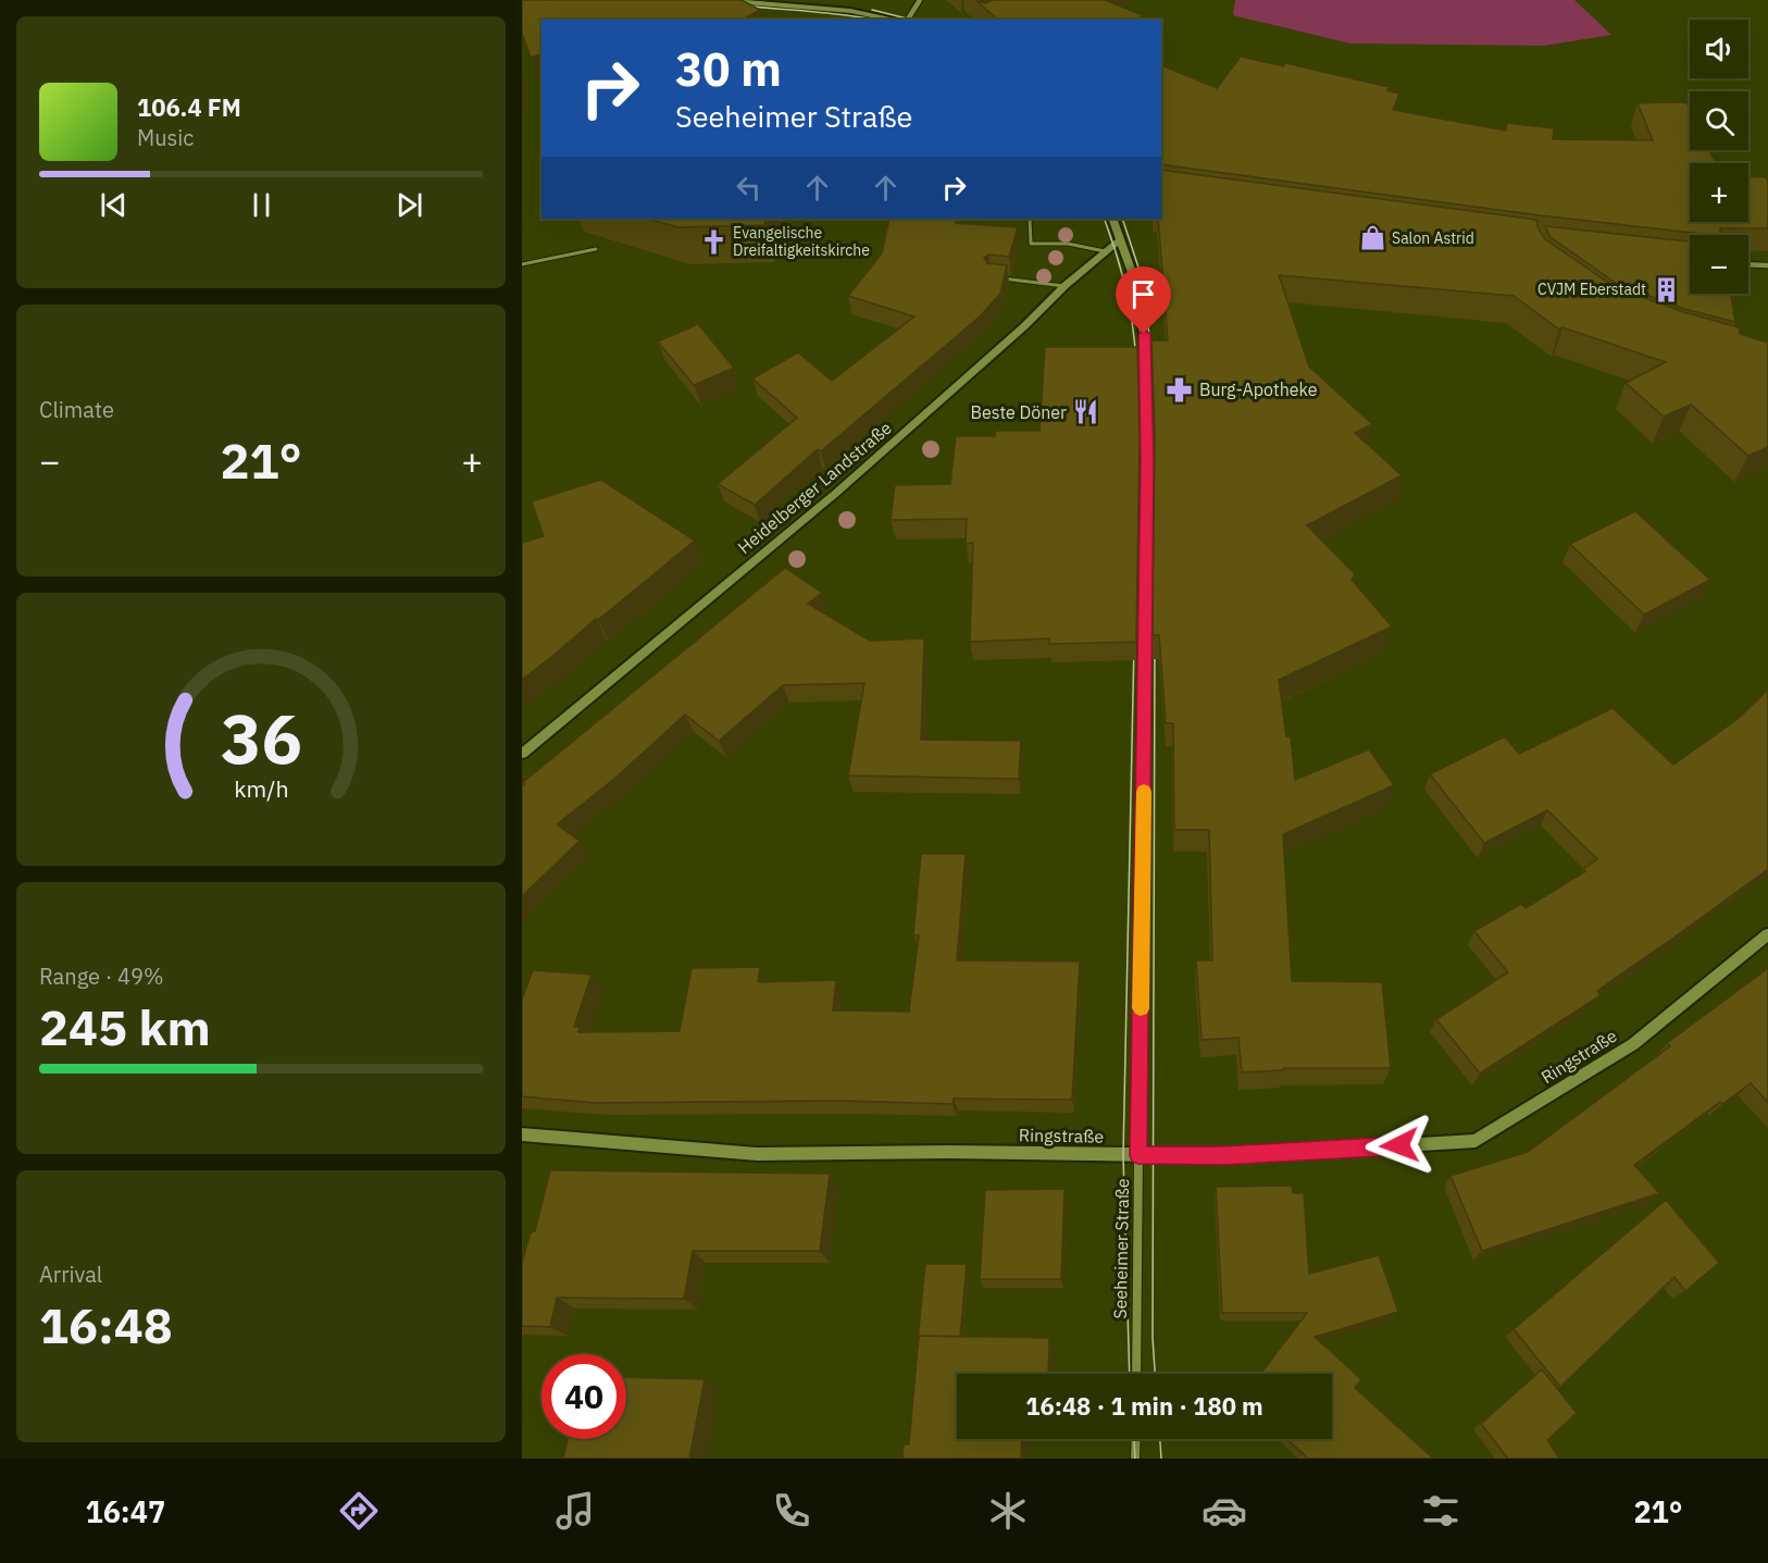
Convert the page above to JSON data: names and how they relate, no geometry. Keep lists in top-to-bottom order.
{
  "streets": {
    "street": ["Heidelberger Landstraße", "Ringstraße", "Seeheimer Straße"]
  },
  "crossings": [
    ["Heidelberger Landstraße", "Seeheimer Straße"],
    ["Ringstraße", "Seeheimer Straße"]
  ],
  "places": {
    "shop": ["Salon Astrid"],
    "church": ["Evangelische Dreifaltigkeitskirche"],
    "building": ["CVJM Eberstadt"],
    "pharmacy": ["Burg-Apotheke"],
    "restaurant": ["Beste Döner"]
  },
  "page": {
    "map_buttons": ["+", "−"],
    "turn": ["30 m", "Seeheimer Straße"],
    "song": ["106.4 FM", "Music"],
    "tile": [
      "Climate",
      ["Range · 49%", "245 km"],
      ["Arrival", "16:48"]
    ],
    "heat": ["−", "21°", "+"],
    "limit": "40",
    "trip": "16:48 · 1 min · 180 m",
    "tabs": ["16:47", "21°"],
    "gauge": ["36", "km/h"]
  }
}
